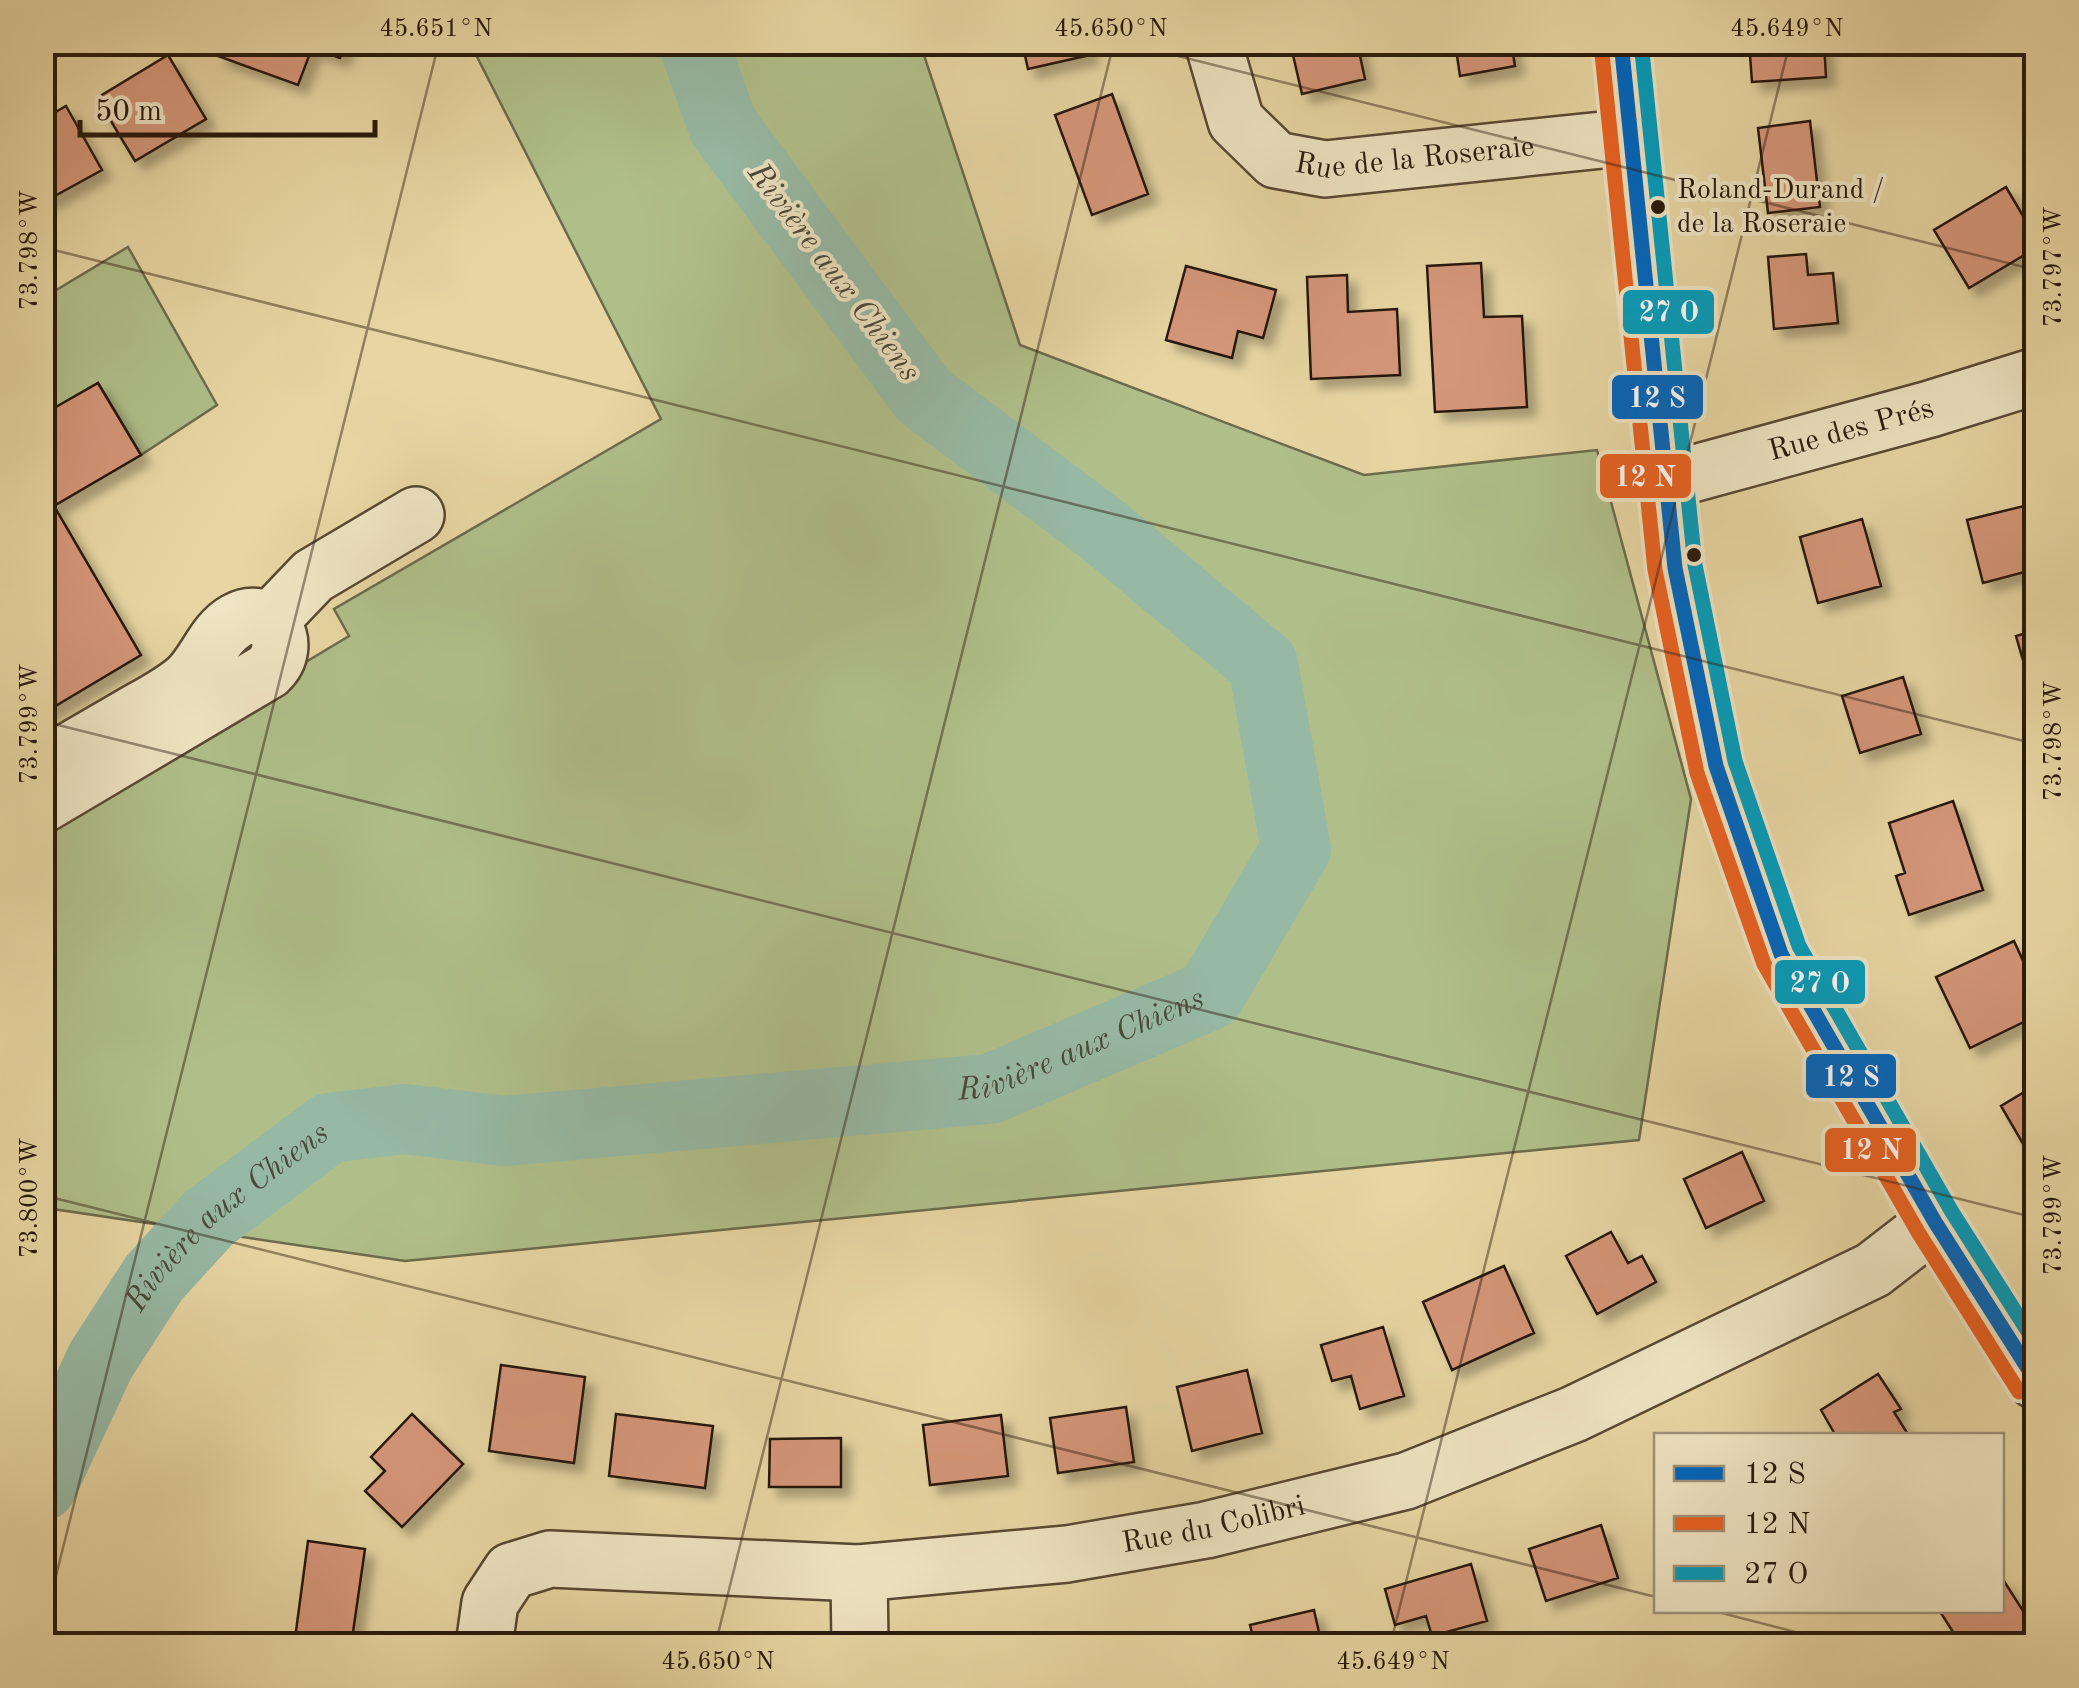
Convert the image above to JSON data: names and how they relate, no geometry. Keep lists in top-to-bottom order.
{
  "streets": {
    "street": ["Rue de la Roseraie", "Rue des Prés", "Rue du Colibri"]
  },
  "water": ["Rivière aux Chiens"],
  "places": ["Roland-Durand / de la Roseraie"],
  "legend": ["12 S", "12 N", "27 O"],
  "scale_bar": "50 m",
  "coordinates": [
    "45.651°N",
    "45.650°N",
    "45.649°N",
    "73.798°W",
    "73.797°W",
    "73.799°W",
    "73.800°W"
  ]
}
